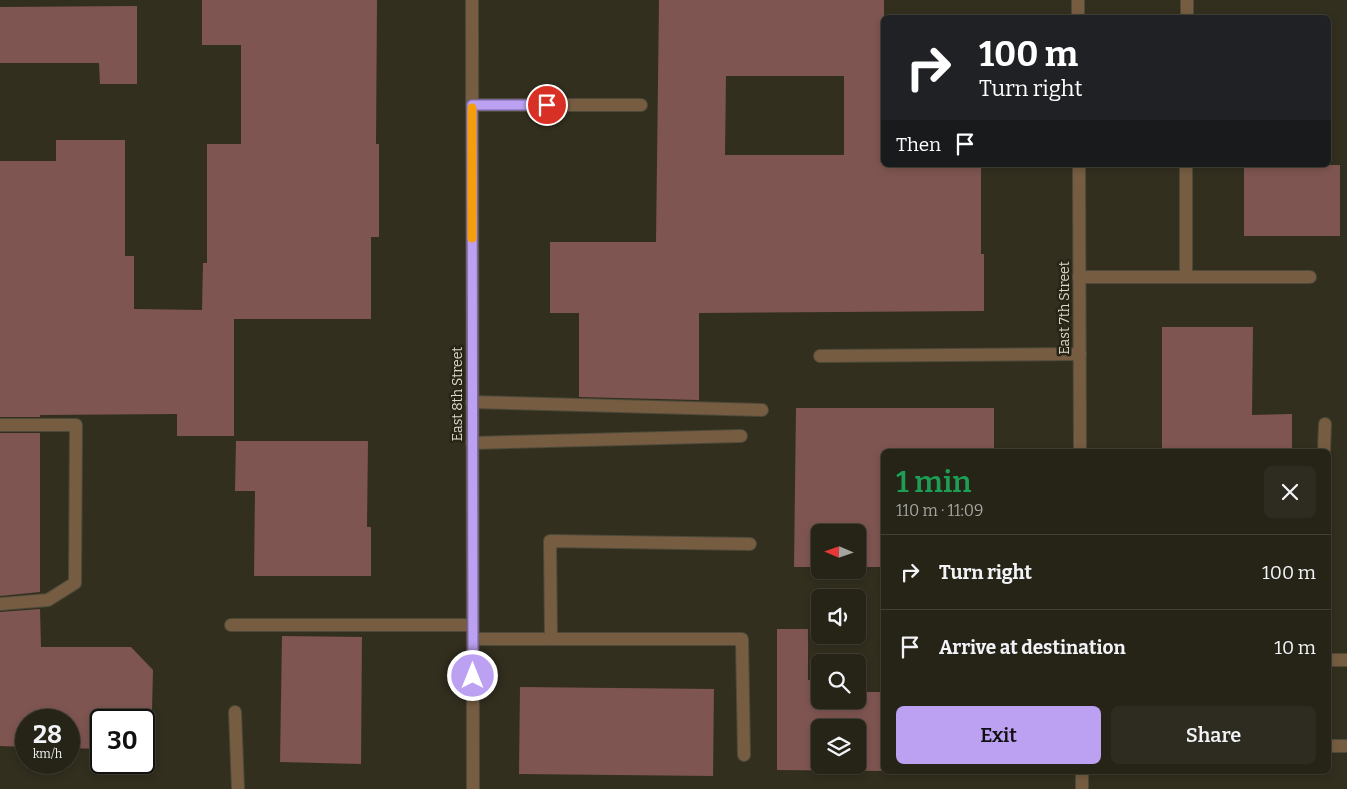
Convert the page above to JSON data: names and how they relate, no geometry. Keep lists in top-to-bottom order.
{
  "streets": {
    "street": ["East 7th Street", "East 8th Street"]
  },
  "north": "left",
  "page": {
    "turn": ["100 m", "Turn right"],
    "then": "Then",
    "heading": ["1 min", "110 m · 11:09"],
    "list": [
      {
        "name": "Turn right",
        "value": "100 m"
      },
      {
        "name": "Arrive at destination",
        "value": "10 m"
      }
    ],
    "buttons": ["Exit", "Share"],
    "speed": "28 km/h",
    "limit": "30"
  }
}
